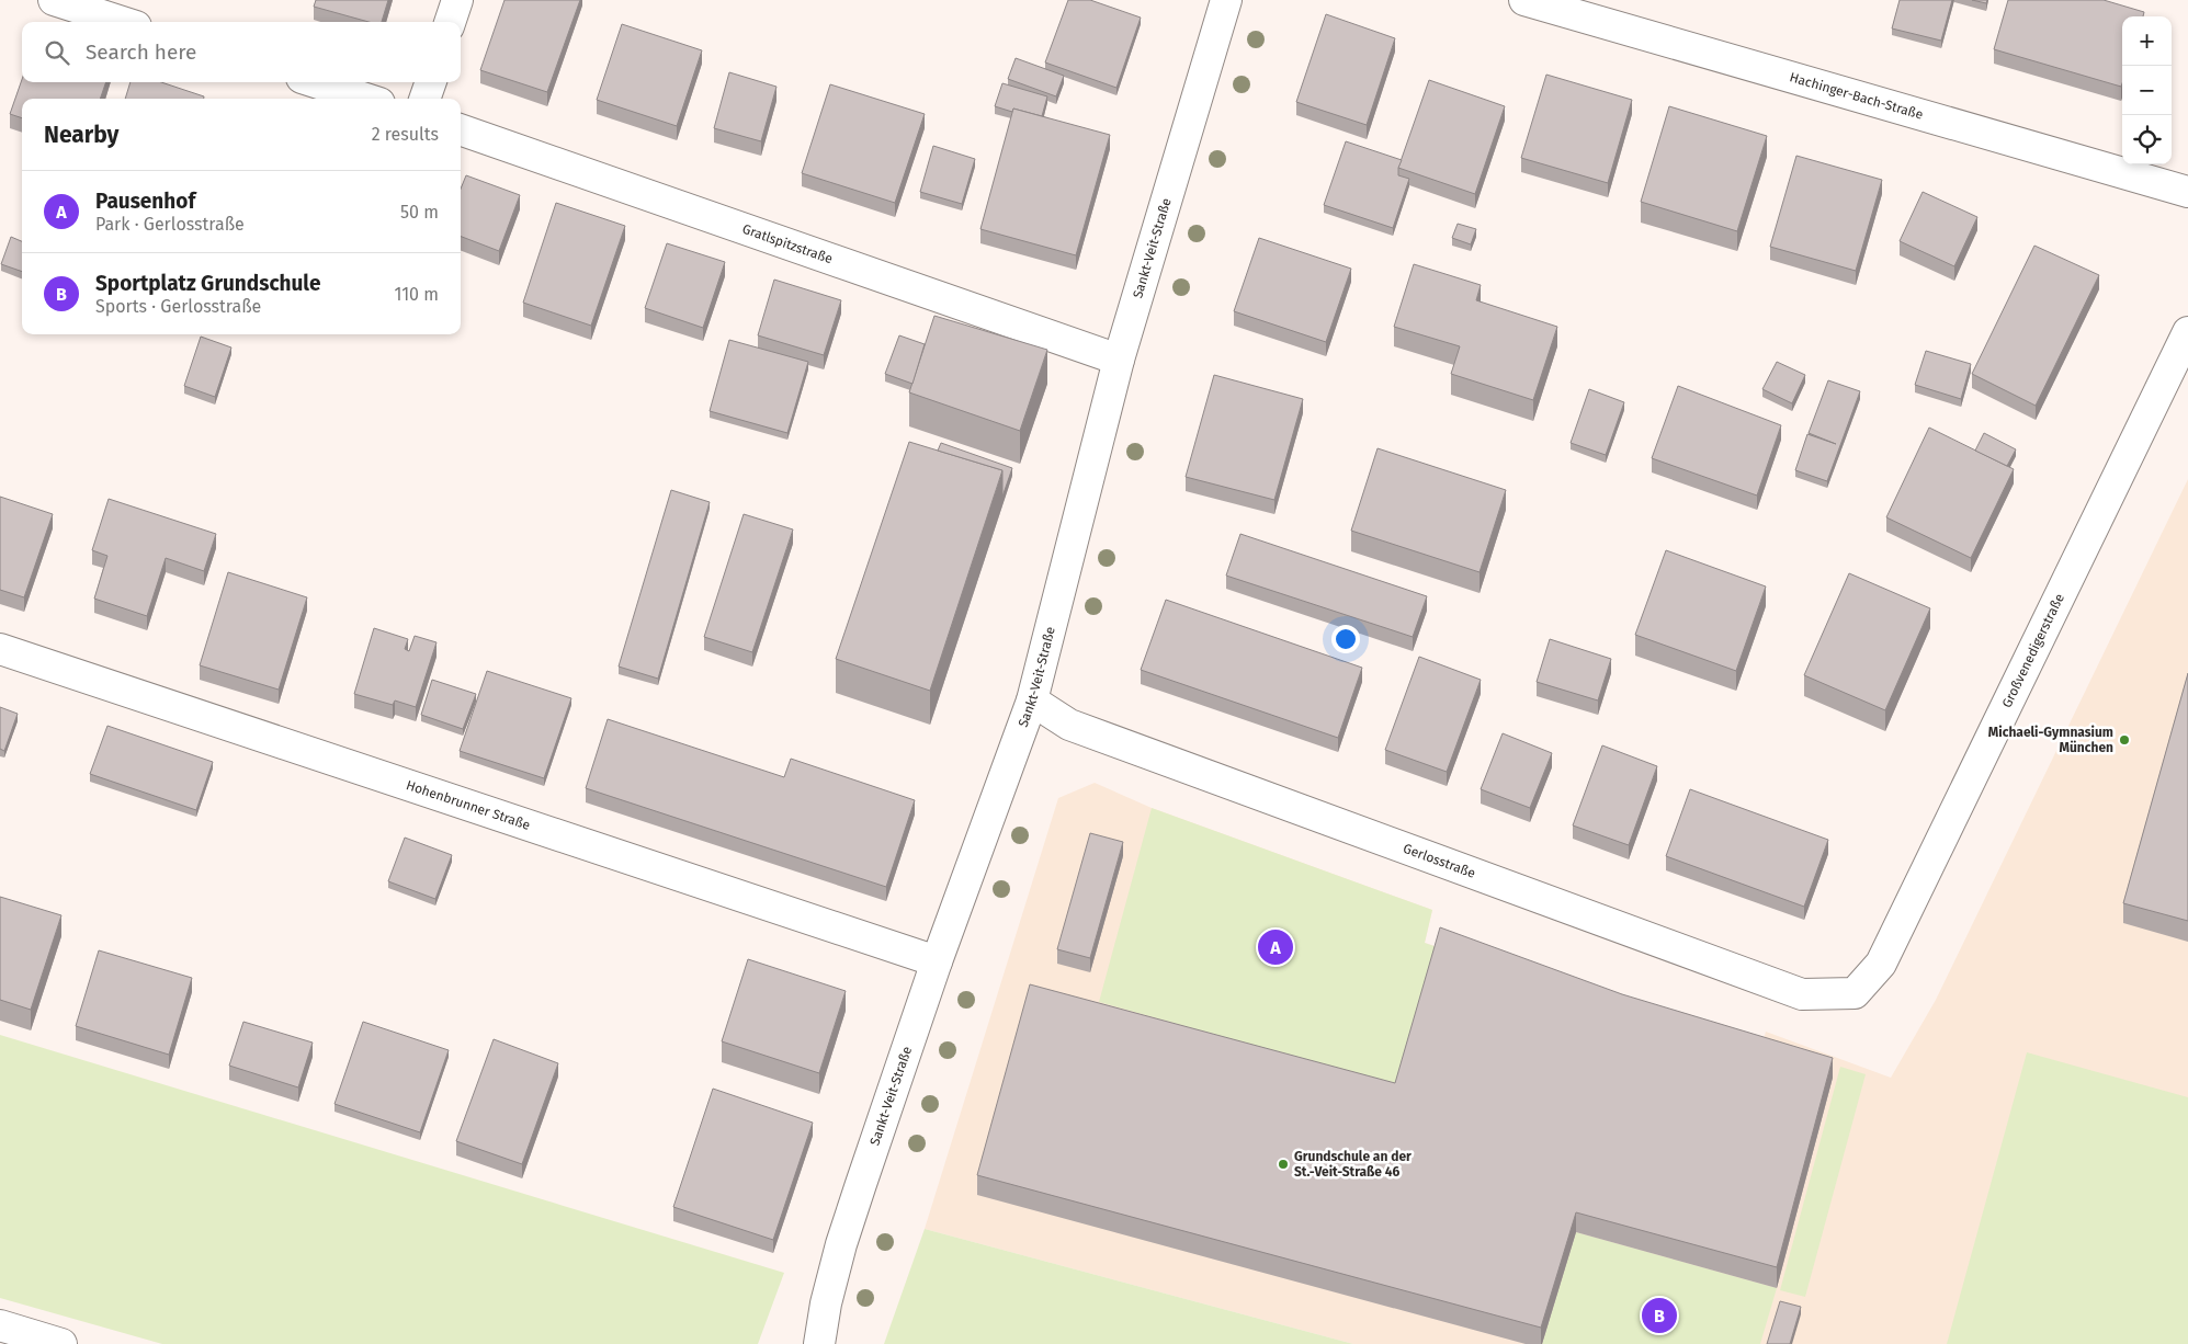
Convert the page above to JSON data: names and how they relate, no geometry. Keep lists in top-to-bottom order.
{
  "streets": {
    "street": [
      "Hachinger-Bach-Straße",
      "Gratlspitzstraße",
      "Sankt-Veit-Straße",
      "Großvenedigerstraße",
      "Hohenbrunner Straße",
      "Gerlosstraße"
    ]
  },
  "crossings": [
    ["Gratlspitzstraße", "Sankt-Veit-Straße"],
    ["Sankt-Veit-Straße", "Hohenbrunner Straße"],
    ["Sankt-Veit-Straße", "Gerlosstraße"],
    ["Großvenedigerstraße", "Gerlosstraße"]
  ],
  "places": ["Michaeli-Gymnasium München", "Grundschule an der St.-Veit-Straße 46"],
  "page": {
    "map_buttons": ["+", "−"],
    "search": "Search here",
    "heading": ["Nearby", "2 results"],
    "list": [
      {
        "mark": "A",
        "name": "Pausenhof",
        "note": "Park · Gerlosstraße",
        "value": "50 m"
      },
      {
        "mark": "B",
        "name": "Sportplatz Grundschule",
        "note": "Sports · Gerlosstraße",
        "value": "110 m"
      }
    ],
    "pins": ["A", "B"]
  }
}
